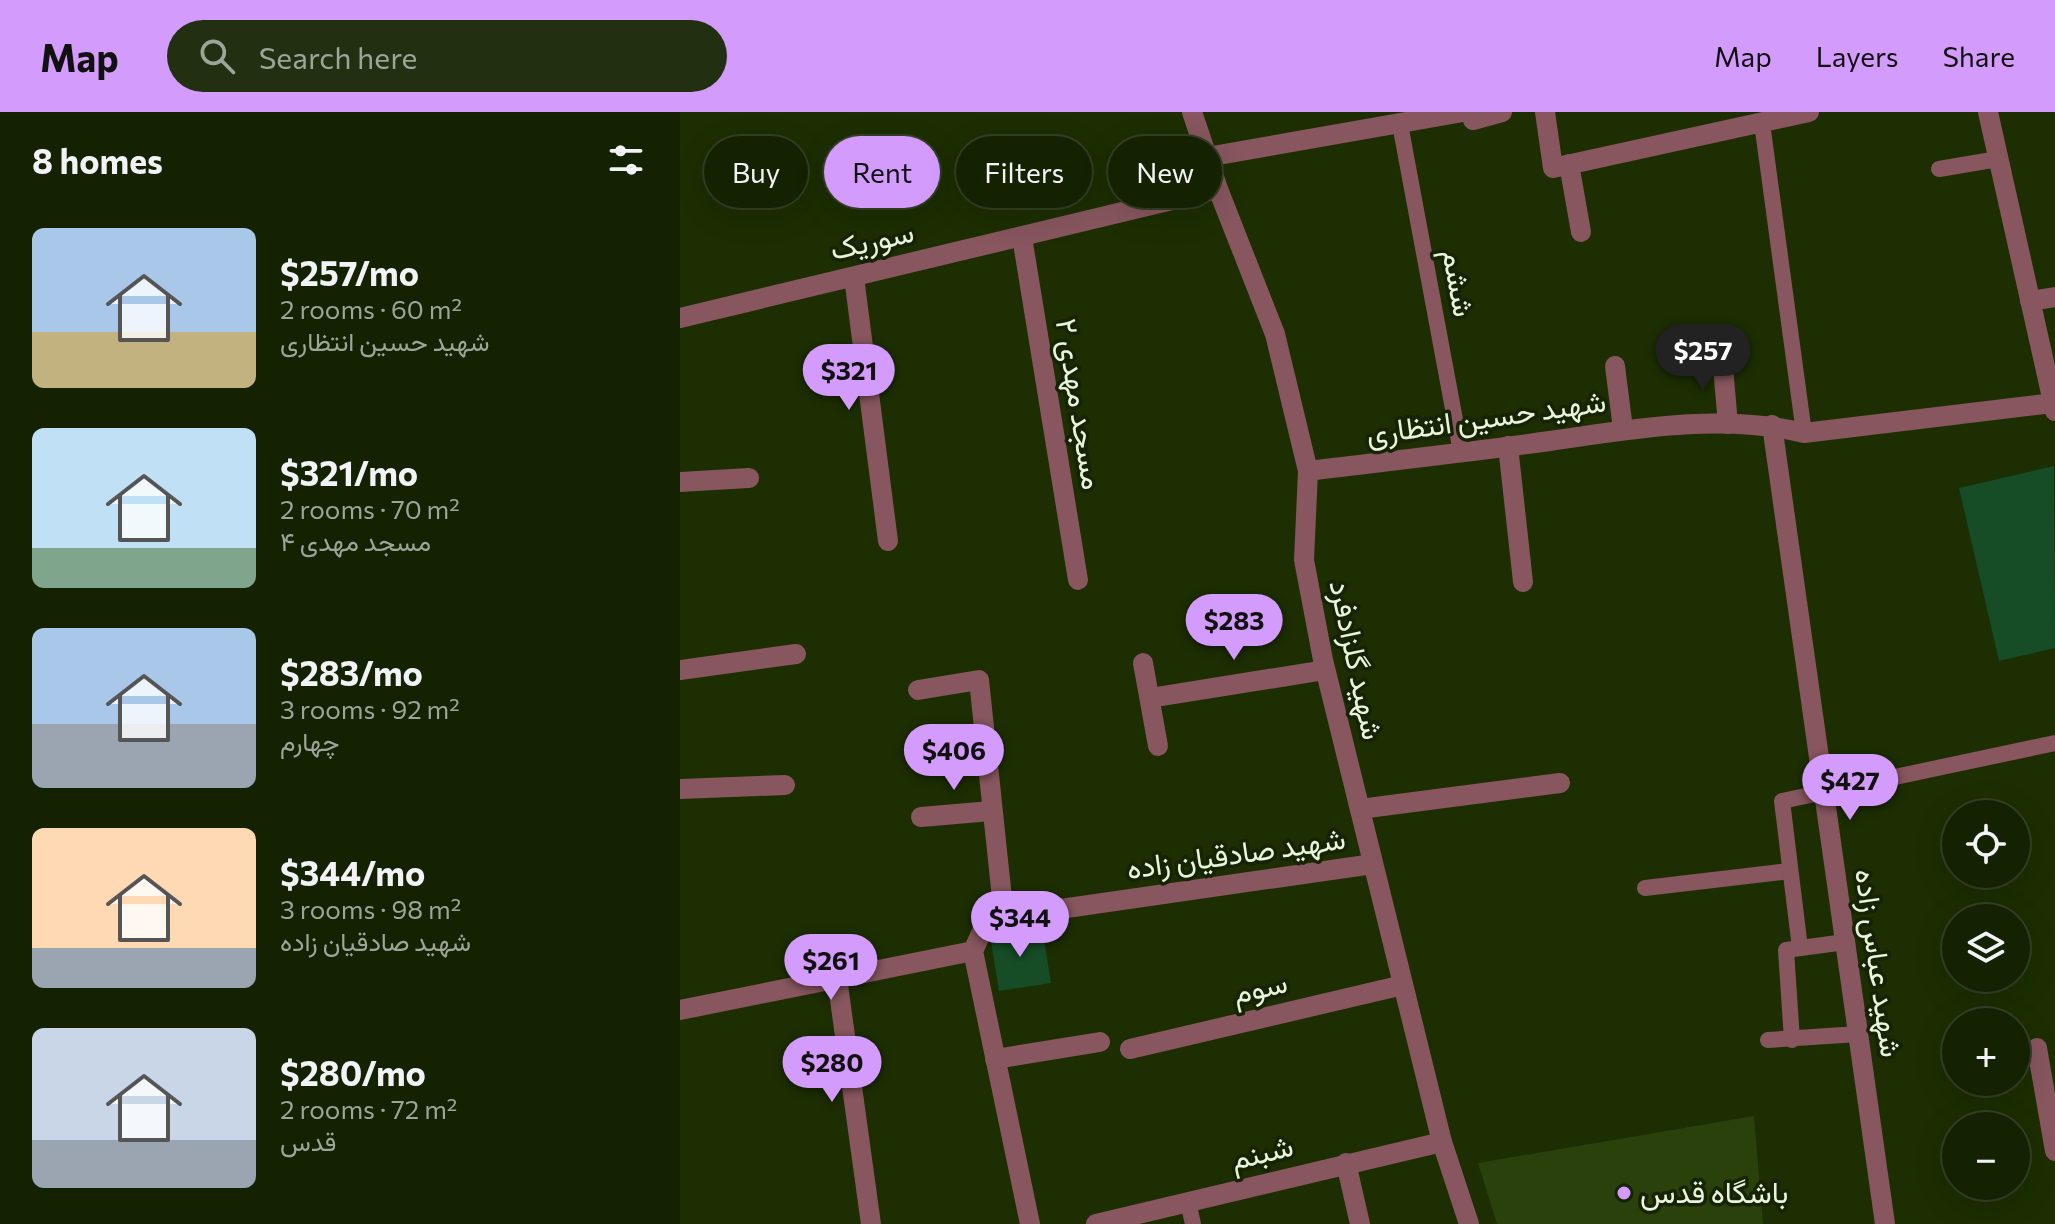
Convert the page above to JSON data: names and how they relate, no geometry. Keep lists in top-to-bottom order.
{
  "streets": {
    "street": [
      "سوریک",
      "مسجد مهدی ۲",
      "شهید حسین انتظاری",
      "شهید گلزادفرد",
      "شهید صادقیان زاده",
      "شهید عباس زاده",
      "سوم",
      "شبنم"
    ],
    "lane": ["ششم"]
  },
  "crossings": [
    ["سوریک", "مسجد مهدی ۲"],
    ["ششم", "شهید حسین انتظاری"],
    ["شهید حسین انتظاری", "شهید گلزادفرد"],
    ["شهید حسین انتظاری", "شهید عباس زاده"],
    ["شهید گلزادفرد", "شهید صادقیان زاده"],
    ["شهید گلزادفرد", "سوم"],
    ["شهید گلزادفرد", "شبنم"]
  ],
  "places": ["باشگاه قدس"],
  "page": {
    "header": "Map",
    "search": "Search here",
    "nav": ["Map", "Layers", "Share"],
    "heading": "8 homes",
    "chip": [
      "Buy",
      "Rent",
      "Filters",
      "New"
    ],
    "list": [
      {
        "name": "$257/mo",
        "note": "2 rooms · 60 m² · شهید حسین انتظاری"
      },
      {
        "name": "$321/mo",
        "note": "2 rooms · 70 m² · مسجد مهدی ۴"
      },
      {
        "name": "$283/mo",
        "note": "3 rooms · 92 m² · چهارم"
      },
      {
        "name": "$344/mo",
        "note": "3 rooms · 98 m² · شهید صادقیان زاده"
      },
      {
        "name": "$280/mo",
        "note": "2 rooms · 72 m² · قدس"
      }
    ],
    "price": [
      "$257",
      "$321",
      "$283",
      "$406",
      "$427",
      "$344",
      "$261",
      "$280"
    ],
    "map_buttons": ["+", "−"]
  }
}
